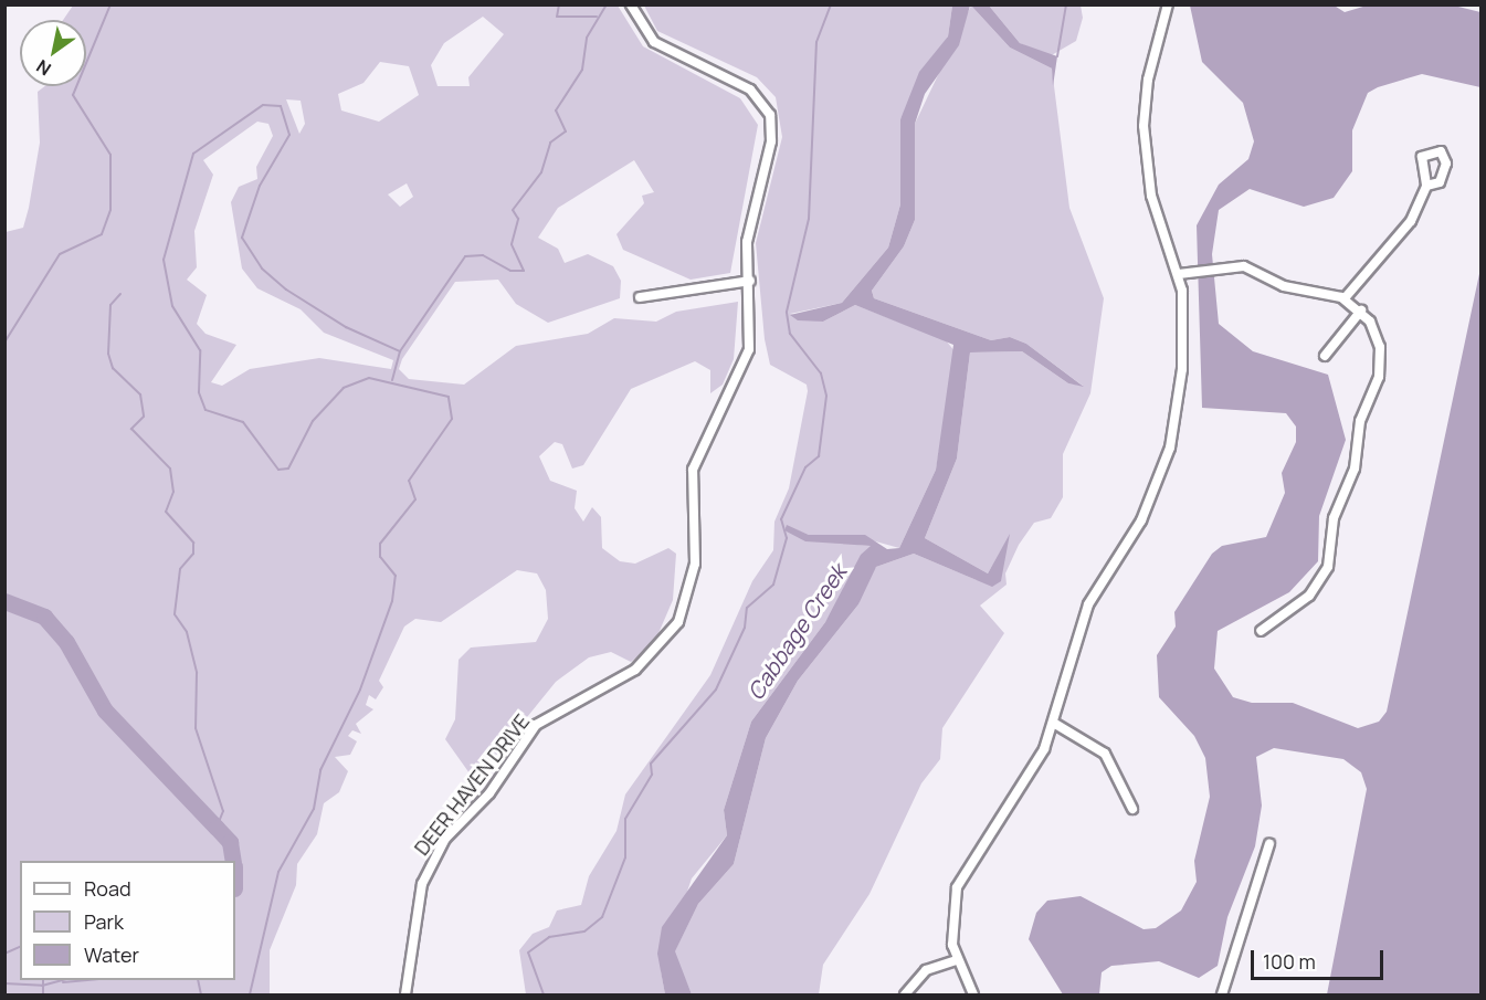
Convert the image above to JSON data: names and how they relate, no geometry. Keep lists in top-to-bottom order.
{
  "streets": {
    "street": ["DEER HAVEN DRIVE"]
  },
  "water": ["Cabbage Creek"],
  "legend": ["Road", "Park", "Water"],
  "scale_bar": "100 m",
  "north": "bottom left"
}
